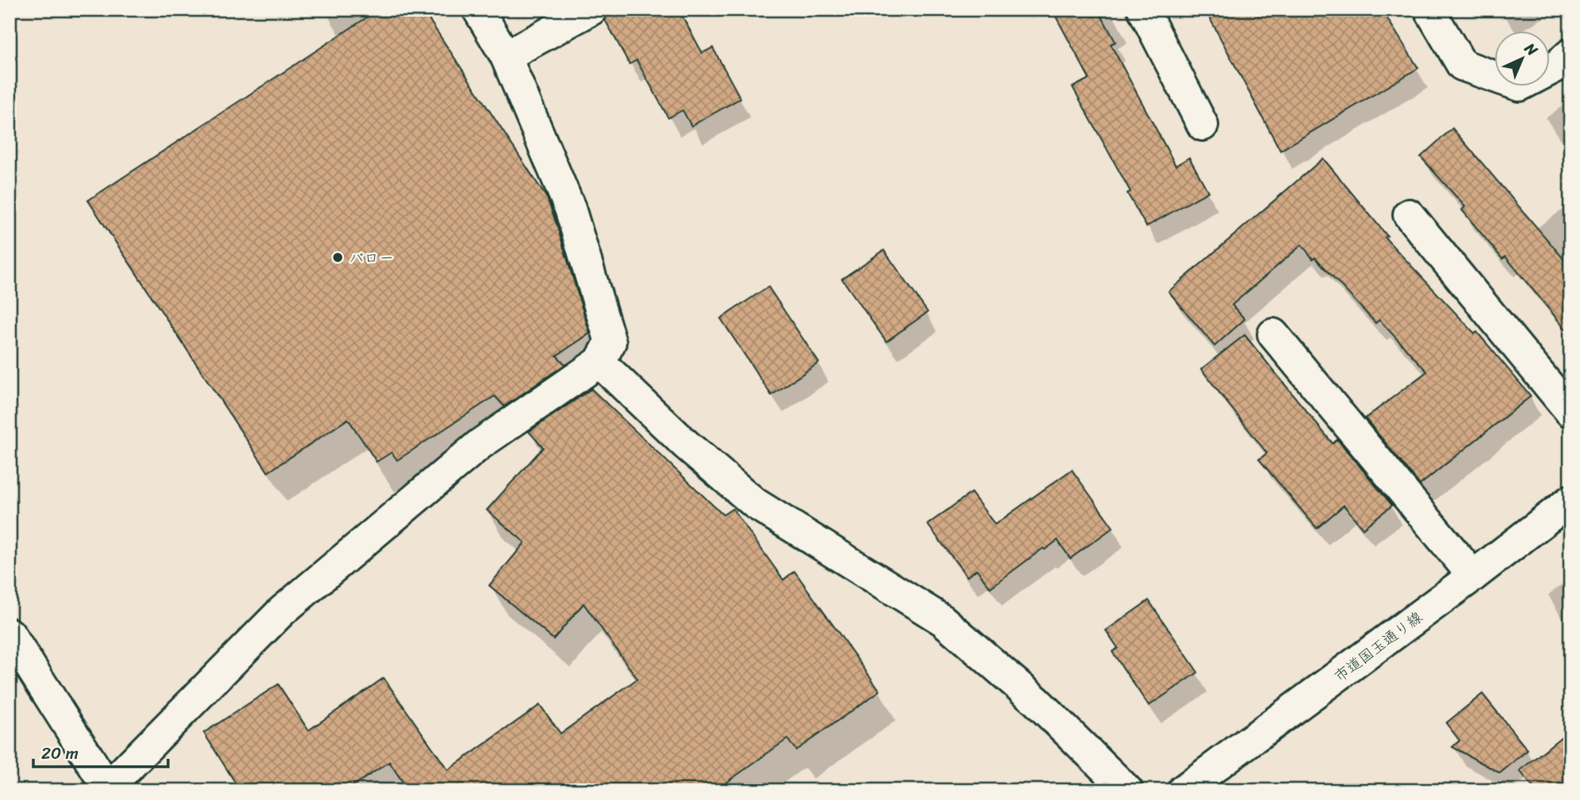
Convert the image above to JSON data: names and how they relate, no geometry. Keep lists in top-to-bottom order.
{
  "streets": {
    "street": ["市道国玉通り線"]
  },
  "places": ["バロー"],
  "scale_bar": "20 m",
  "north": "top right"
}
